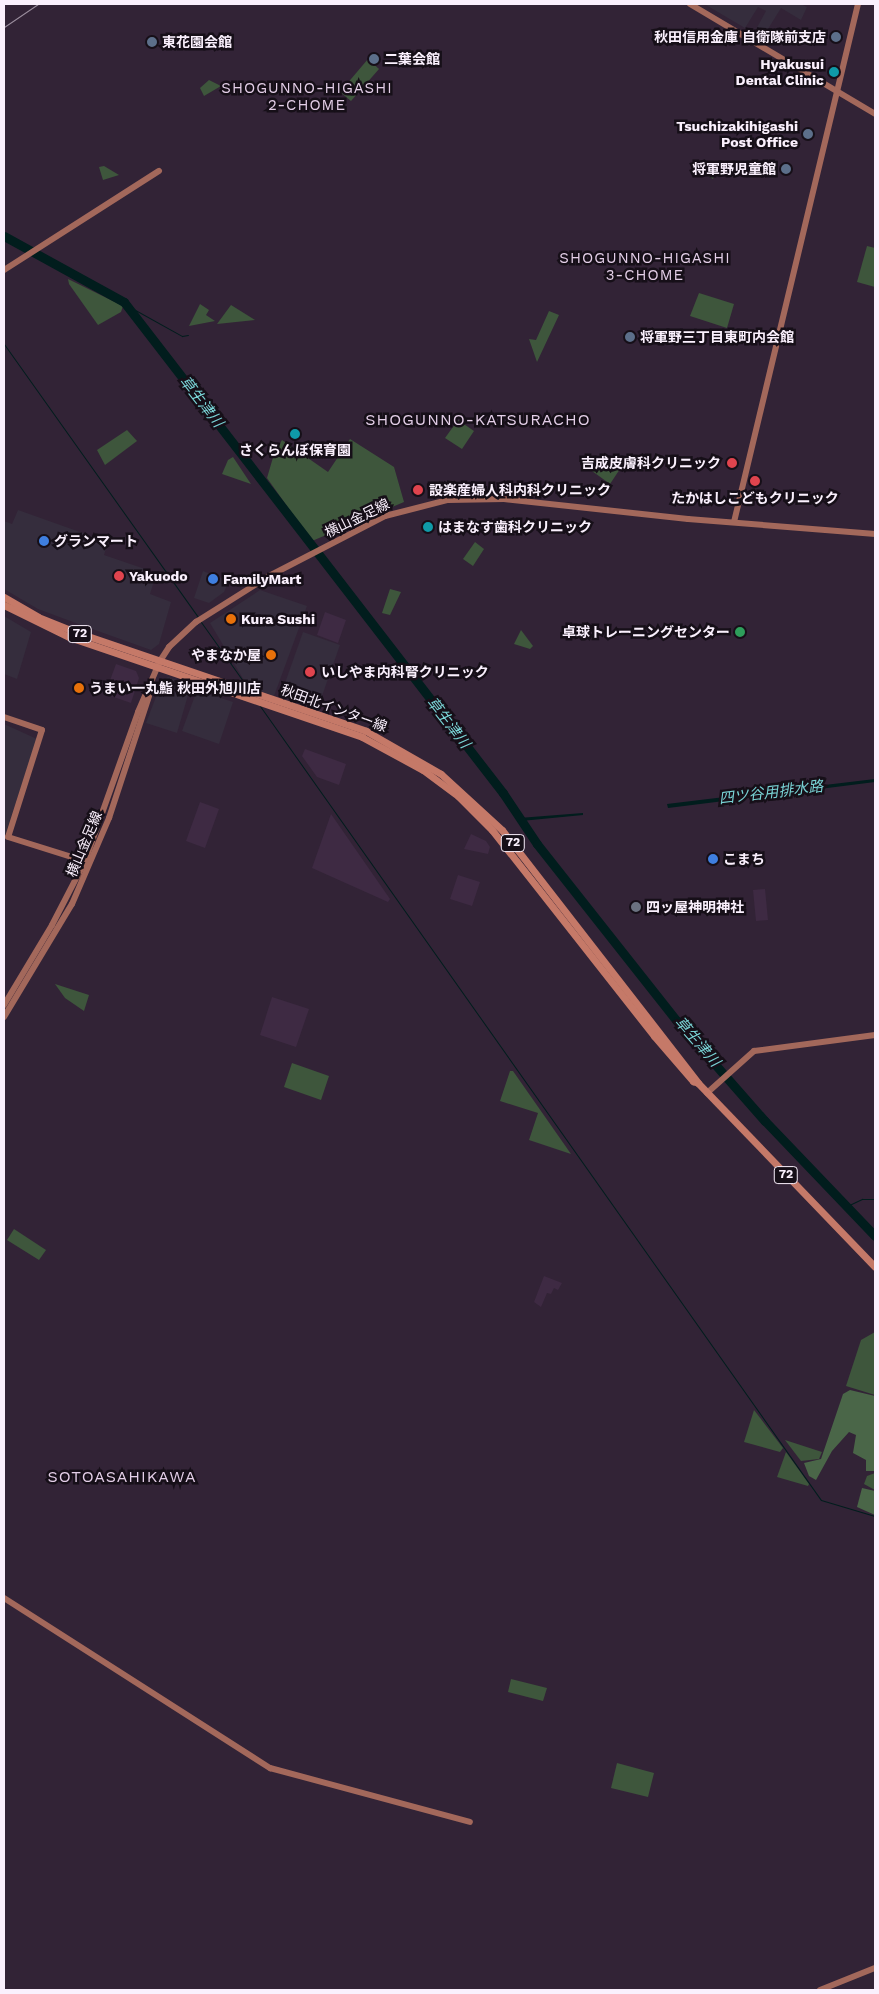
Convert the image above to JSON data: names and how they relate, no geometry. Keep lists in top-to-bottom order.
{
  "streets": {
    "main road": ["72", "秋田北インター線"],
    "street": ["横山金足線"]
  },
  "crossings": [
    ["横山金足線", "秋田北インター線"]
  ],
  "districts": [
    "SHOGUNNO-HIGASHI 2-CHOME",
    "SHOGUNNO-HIGASHI 3-CHOME",
    "SHOGUNNO-KATSURACHO",
    "SOTOASAHIKAWA"
  ],
  "water": ["草生津川", "四ツ谷用排水路"],
  "places": [
    "秋田信用金庫 自衛隊前支店",
    "東花園会館",
    "二葉会館",
    "Hyakusui Dental Clinic",
    "Tsuchizakihigashi Post Office",
    "将軍野児童館",
    "将軍野三丁目東町内会館",
    "さくらんぼ保育園",
    "吉成皮膚科クリニック",
    "たかはしこどもクリニック",
    "設楽産婦人科内科クリニック",
    "はまなす歯科クリニック",
    "グランマート",
    "Yakuodo",
    "FamilyMart",
    "Kura Sushi",
    "卓球トレーニングセンター",
    "やまなか屋",
    "いしやま内科腎クリニック",
    "うまい一丸鮨 秋田外旭川店",
    "こまち",
    "四ッ屋神明神社"
  ]
}
